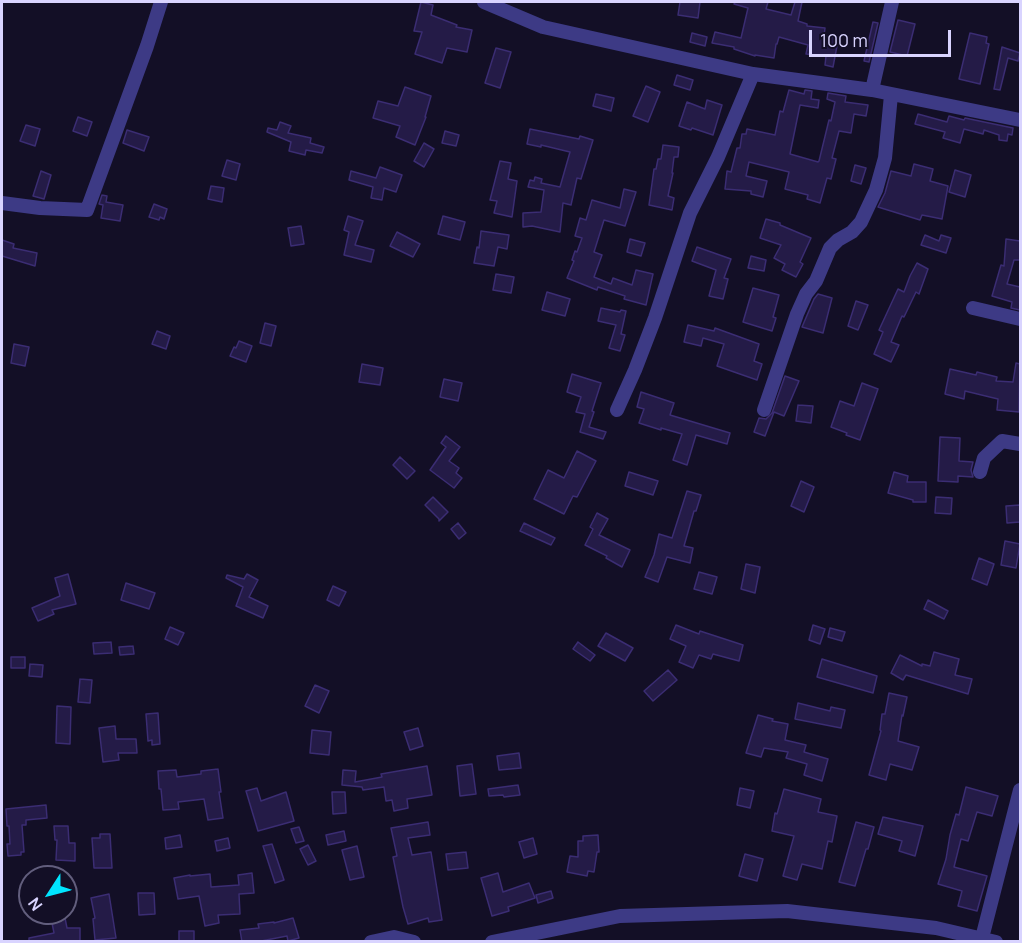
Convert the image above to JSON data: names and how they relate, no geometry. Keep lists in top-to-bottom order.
{
  "scale_bar": "100 m",
  "north": "bottom left"
}
